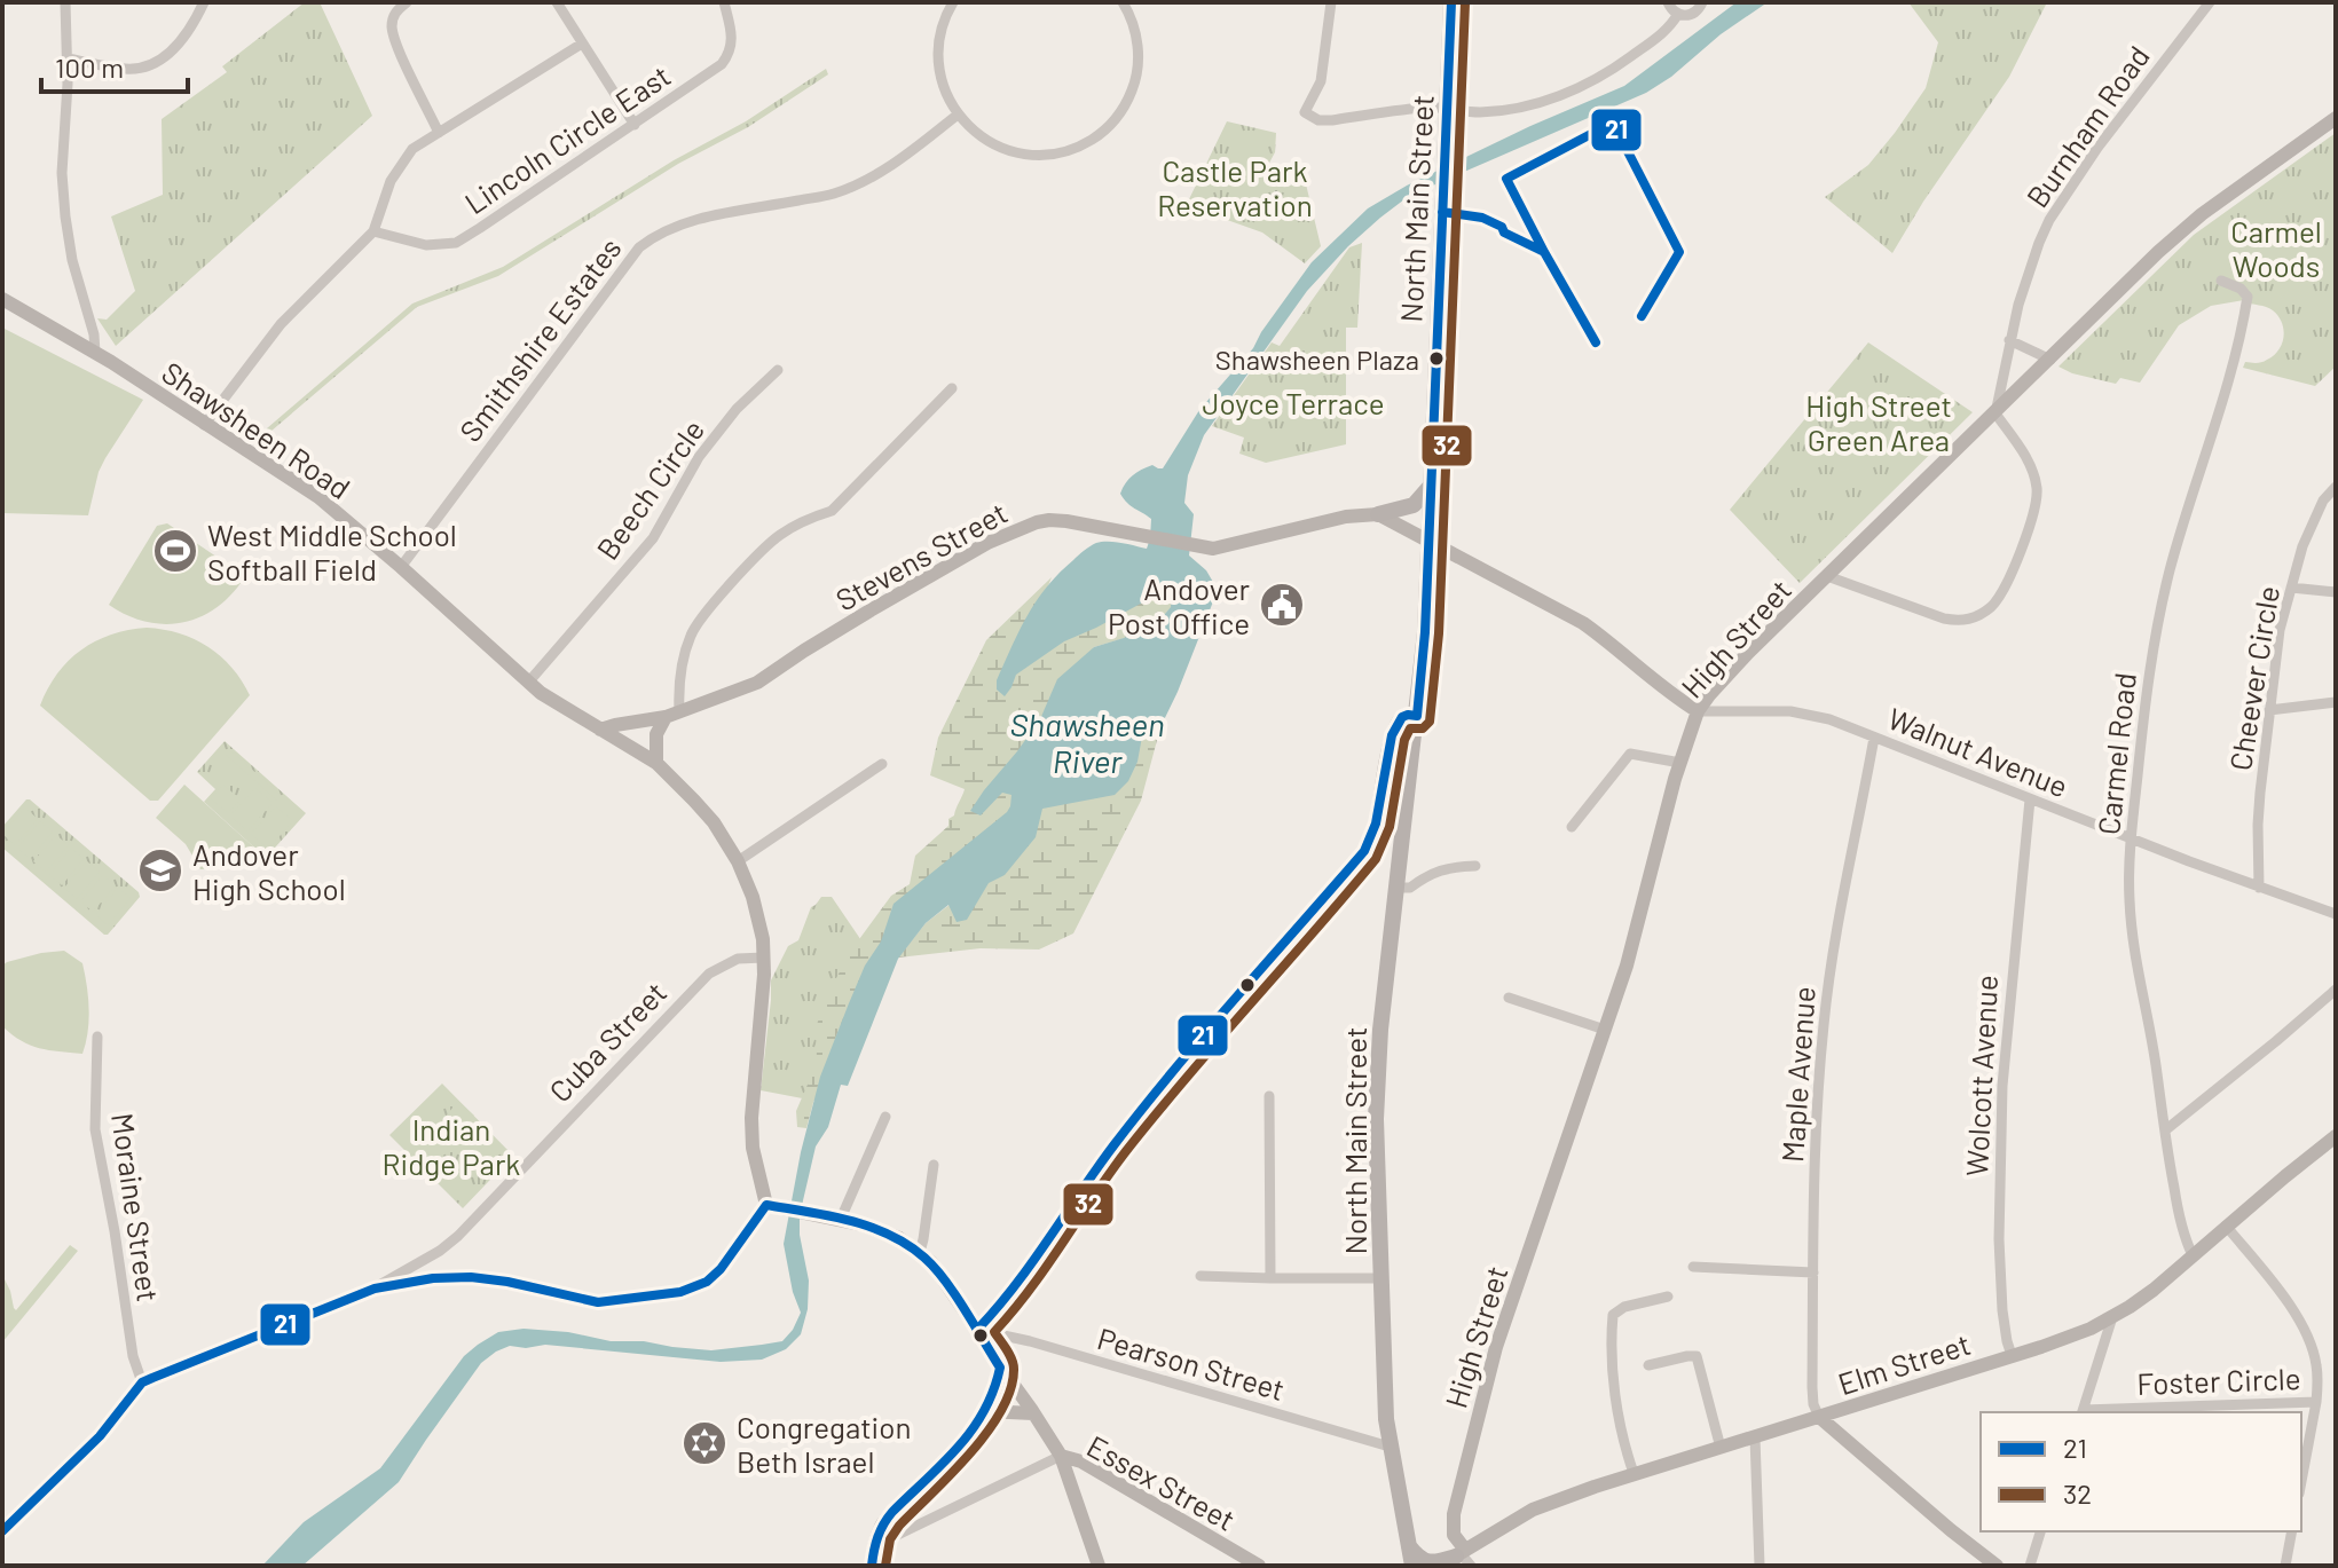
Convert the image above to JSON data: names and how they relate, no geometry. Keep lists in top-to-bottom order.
{
  "streets": {
    "main road": [
      "North Main Street",
      "Shawsheen Road",
      "Stevens Street",
      "High Street",
      "Elm Street",
      "Essex Street"
    ],
    "street": [
      "Burnham Road",
      "Lincoln Circle East",
      "Smithshire Estates",
      "Beech Circle",
      "Cheever Circle",
      "Walnut Avenue",
      "Carmel Road",
      "Cuba Street",
      "Maple Avenue",
      "Wolcott Avenue",
      "Moraine Street",
      "Pearson Street",
      "Foster Circle"
    ]
  },
  "crossings": [
    ["Burnham Road", "High Street"],
    ["North Main Street", "Pearson Street"],
    ["Smithshire Estates", "Shawsheen Road"],
    ["Shawsheen Road", "Beech Circle"],
    ["Shawsheen Road", "Stevens Street"],
    ["Shawsheen Road", "Cuba Street"],
    ["Shawsheen Road", "Essex Street"],
    ["High Street", "Walnut Avenue"],
    ["High Street", "Elm Street"],
    ["Cheever Circle", "Walnut Avenue"],
    ["Walnut Avenue", "Carmel Road"],
    ["Walnut Avenue", "Maple Avenue"],
    ["Walnut Avenue", "Wolcott Avenue"],
    ["Carmel Road", "Elm Street"],
    ["Maple Avenue", "Elm Street"],
    ["Wolcott Avenue", "Elm Street"],
    ["Pearson Street", "Essex Street"],
    ["Elm Street", "Foster Circle"]
  ],
  "water": ["Shawsheen River"],
  "parks": [
    "Castle Park Reservation",
    "Carmel Woods",
    "Joyce Terrace",
    "High Street Green Area",
    "Indian Ridge Park"
  ],
  "places": {
    "other": ["Shawsheen Plaza"],
    "sports": ["West Middle School Softball Field"],
    "public building": ["Andover Post Office"],
    "school or university": ["Andover High School"],
    "synagogue": ["Congregation Beth Israel"]
  },
  "lines": ["transit line 21", "transit line 32"],
  "legend": ["21", "32"],
  "scale_bar": "100 m"
}
